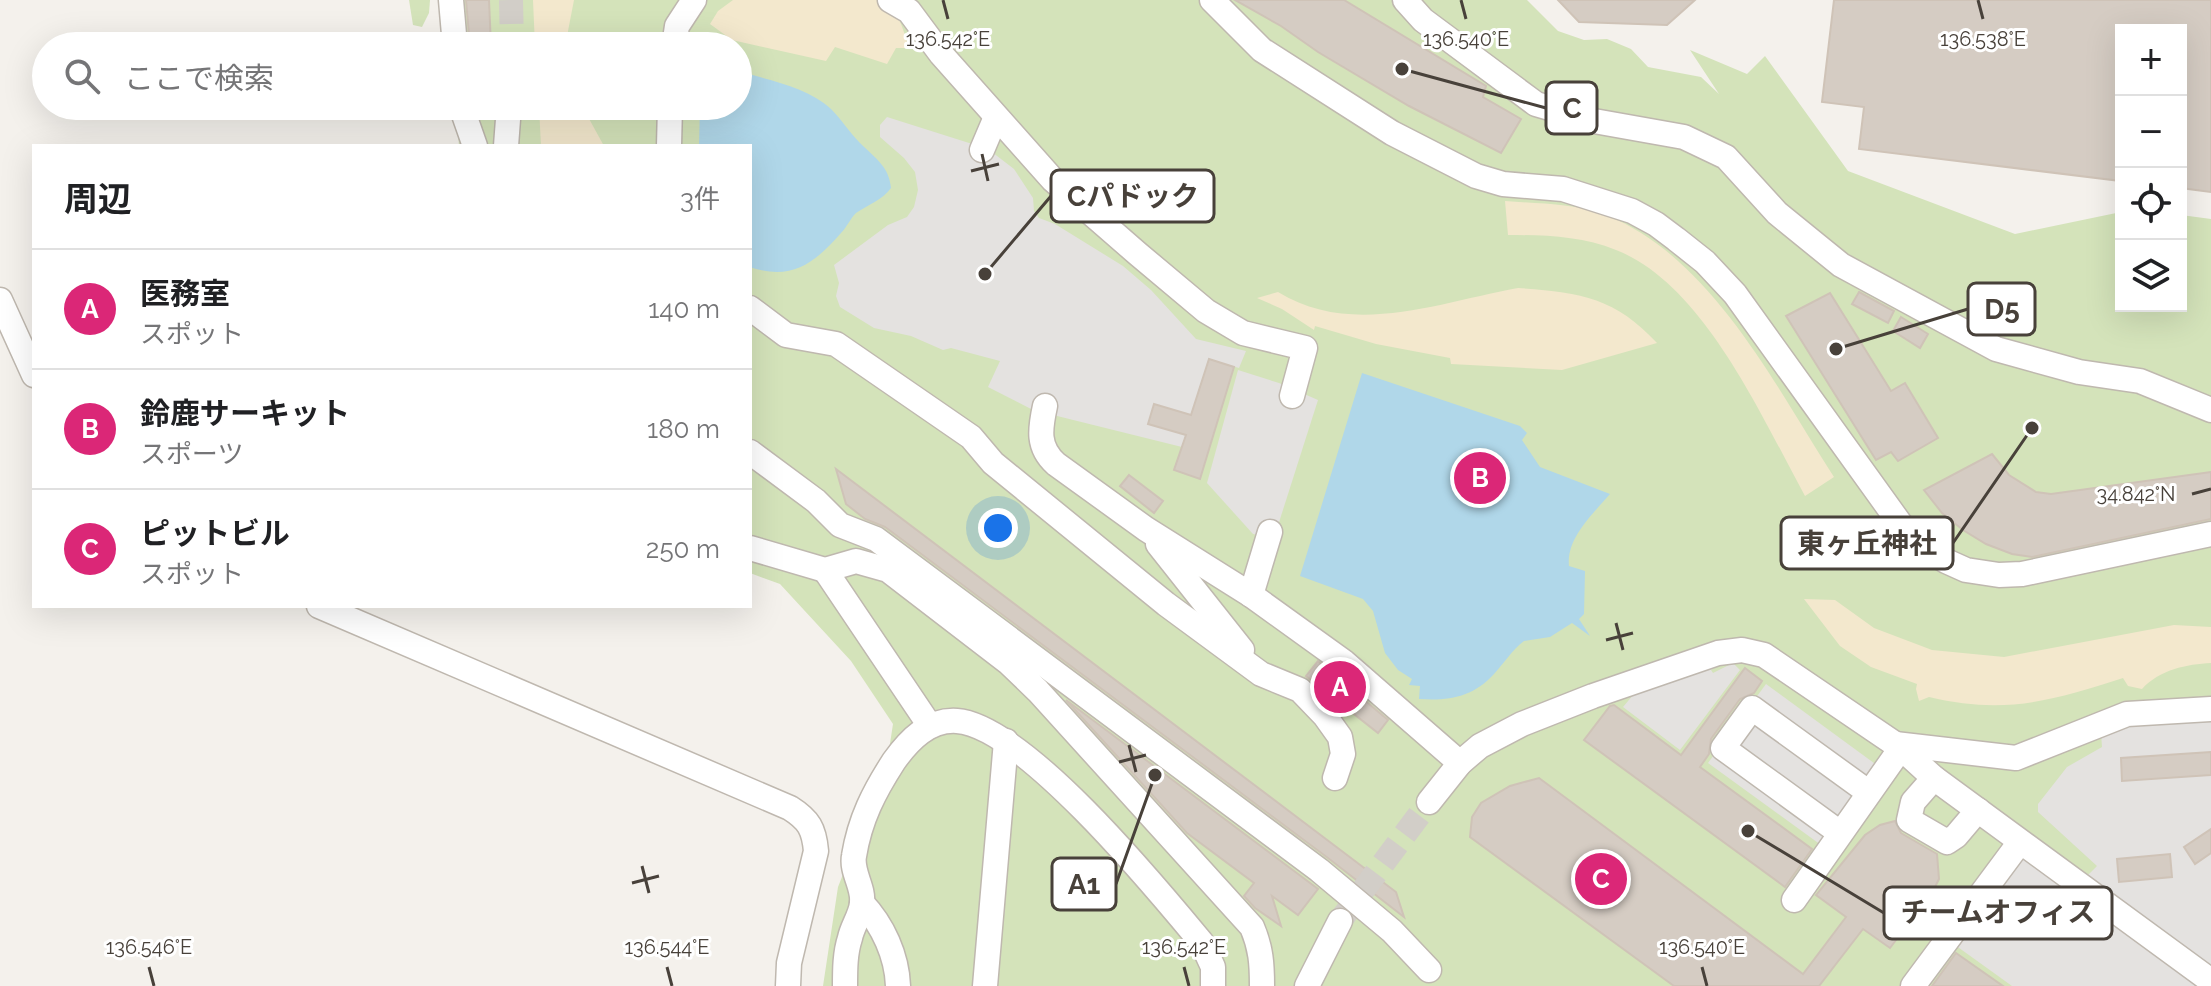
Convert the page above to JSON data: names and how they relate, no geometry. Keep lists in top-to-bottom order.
{
  "places": [
    "C",
    "Cパドック",
    "D5",
    "東ヶ丘神社",
    "A1",
    "チームオフィス"
  ],
  "page": {
    "map_buttons": ["+", "−"],
    "search": "ここで検索",
    "heading": ["周辺", "3件"],
    "list": [
      {
        "mark": "A",
        "name": "医務室",
        "note": "スポット",
        "value": "140 m"
      },
      {
        "mark": "B",
        "name": "鈴鹿サーキット",
        "note": "スポーツ",
        "value": "180 m"
      },
      {
        "mark": "C",
        "name": "ピットビル",
        "note": "スポット",
        "value": "250 m"
      }
    ],
    "pins": ["B", "A", "C"]
  },
  "coordinates": [
    "136.542°E",
    "136.540°E",
    "136.538°E",
    "34.842°N",
    "136.546°E",
    "136.544°E"
  ]
}
